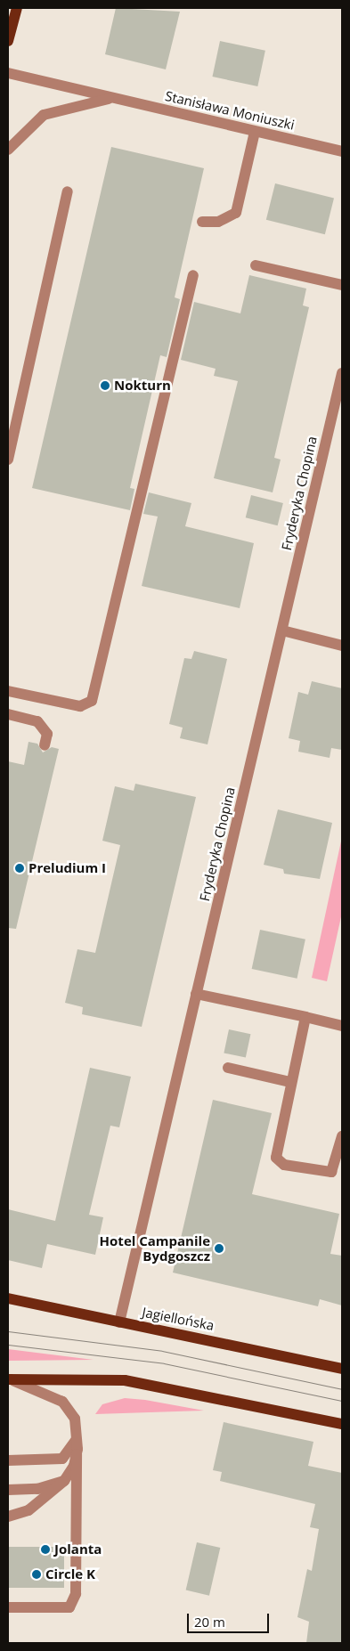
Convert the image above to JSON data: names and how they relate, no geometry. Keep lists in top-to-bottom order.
{
  "streets": {
    "main road": ["Jagiellońska"],
    "street": ["Stanisława Moniuszki", "Fryderyka Chopina"]
  },
  "crossings": [
    ["Fryderyka Chopina", "Jagiellońska"]
  ],
  "places": [
    "Nokturn",
    "Preludium I",
    "Hotel Campanile Bydgoszcz",
    "Jolanta",
    "Circle K"
  ],
  "scale_bar": "20 m"
}
